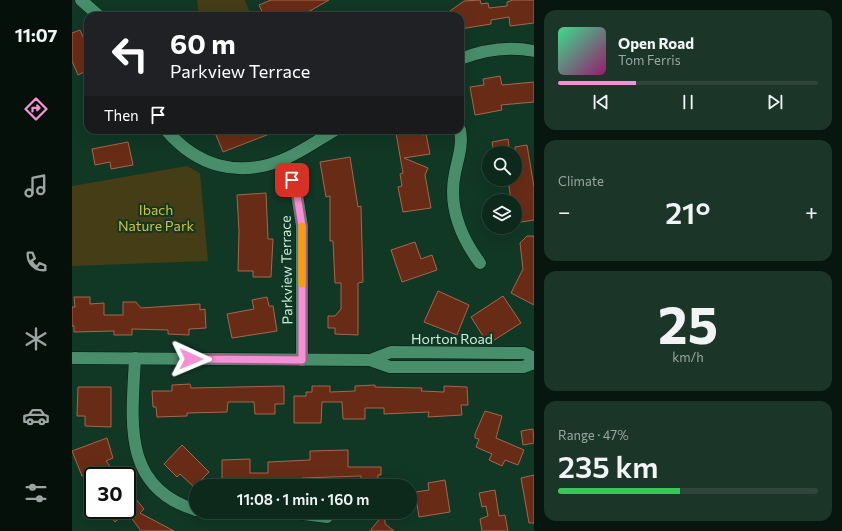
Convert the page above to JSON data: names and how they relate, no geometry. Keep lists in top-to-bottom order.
{
  "streets": {
    "street": ["Parkview Terrace", "Horton Road"]
  },
  "crossings": [
    ["Parkview Terrace", "Horton Road"]
  ],
  "parks": ["Ibach Nature Park"],
  "page": {
    "tabs": "11:07",
    "turn": ["60 m", "Parkview Terrace"],
    "song": ["Open Road", "Tom Ferris"],
    "then": "Then",
    "tile": [
      "Climate",
      ["25", "km/h"],
      ["Range · 47%", "235 km"]
    ],
    "heat": ["−", "21°", "+"],
    "limit": "30",
    "trip": "11:08 · 1 min · 160 m"
  }
}
